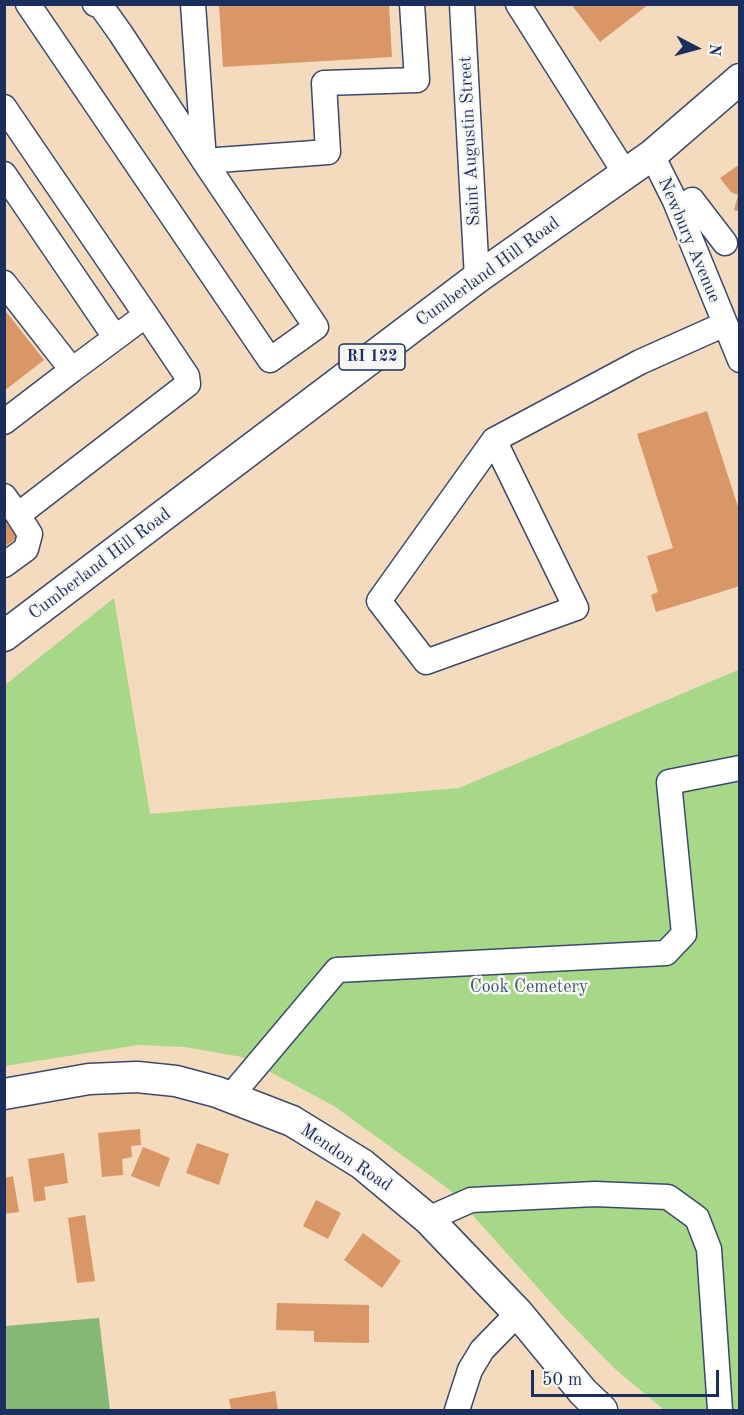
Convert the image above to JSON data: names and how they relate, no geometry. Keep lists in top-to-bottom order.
{
  "streets": {
    "main road": ["Cumberland Hill Road", "RI 122", "Mendon Road"],
    "street": ["Saint Augustin Street", "Newbury Avenue"]
  },
  "crossings": [
    ["Saint Augustin Street", "Cumberland Hill Road"],
    ["Newbury Avenue", "Cumberland Hill Road"]
  ],
  "parks": ["Cook Cemetery"],
  "scale_bar": "50 m",
  "north": "right"
}
